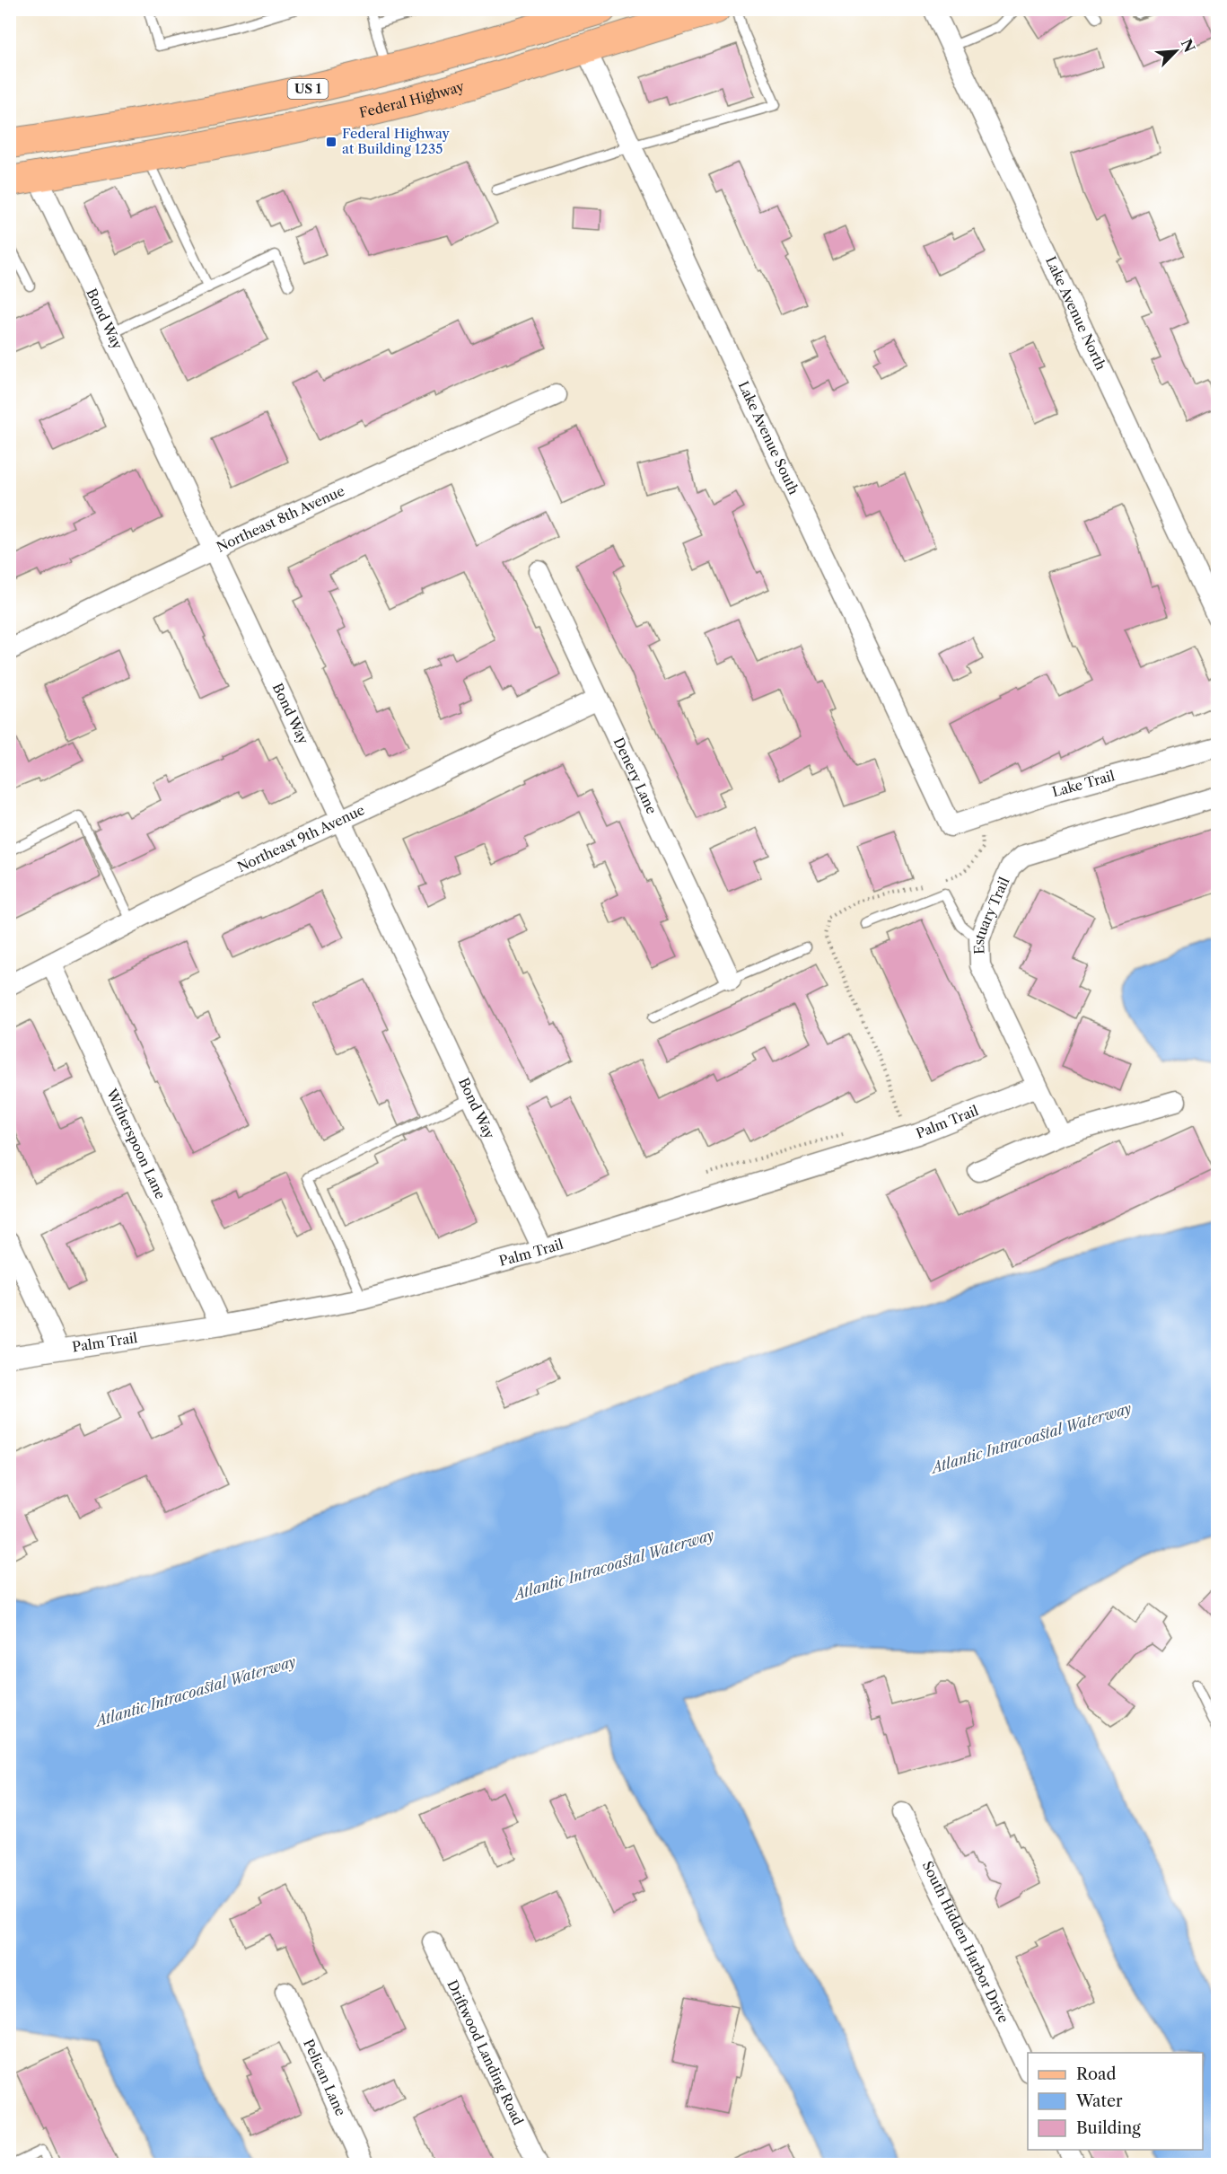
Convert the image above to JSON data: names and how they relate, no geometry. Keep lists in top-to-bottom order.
{
  "streets": {
    "main road": ["US 1", "Federal Highway"],
    "street": [
      "Lake Avenue North",
      "Bond Way",
      "Lake Avenue South",
      "Northeast 8th Avenue",
      "Denery Lane",
      "Lake Trail",
      "Northeast 9th Avenue",
      "Estuary Trail",
      "Palm Trail",
      "Witherspoon Lane",
      "South Hidden Harbor Drive",
      "Driftwood Landing Road",
      "Pelican Lane"
    ]
  },
  "crossings": [
    ["Federal Highway", "Bond Way"],
    ["Federal Highway", "Lake Avenue South"],
    ["Bond Way", "Northeast 8th Avenue"],
    ["Bond Way", "Northeast 9th Avenue"],
    ["Bond Way", "Palm Trail"],
    ["Lake Avenue South", "Lake Trail"],
    ["Denery Lane", "Northeast 9th Avenue"],
    ["Northeast 9th Avenue", "Witherspoon Lane"],
    ["Estuary Trail", "Palm Trail"],
    ["Palm Trail", "Witherspoon Lane"]
  ],
  "water": ["Atlantic Intracoastal Waterway"],
  "places": {
    "transit": ["Federal Highway at Building 1235"]
  },
  "legend": ["Road", "Water", "Building"],
  "north": "top right"
}
